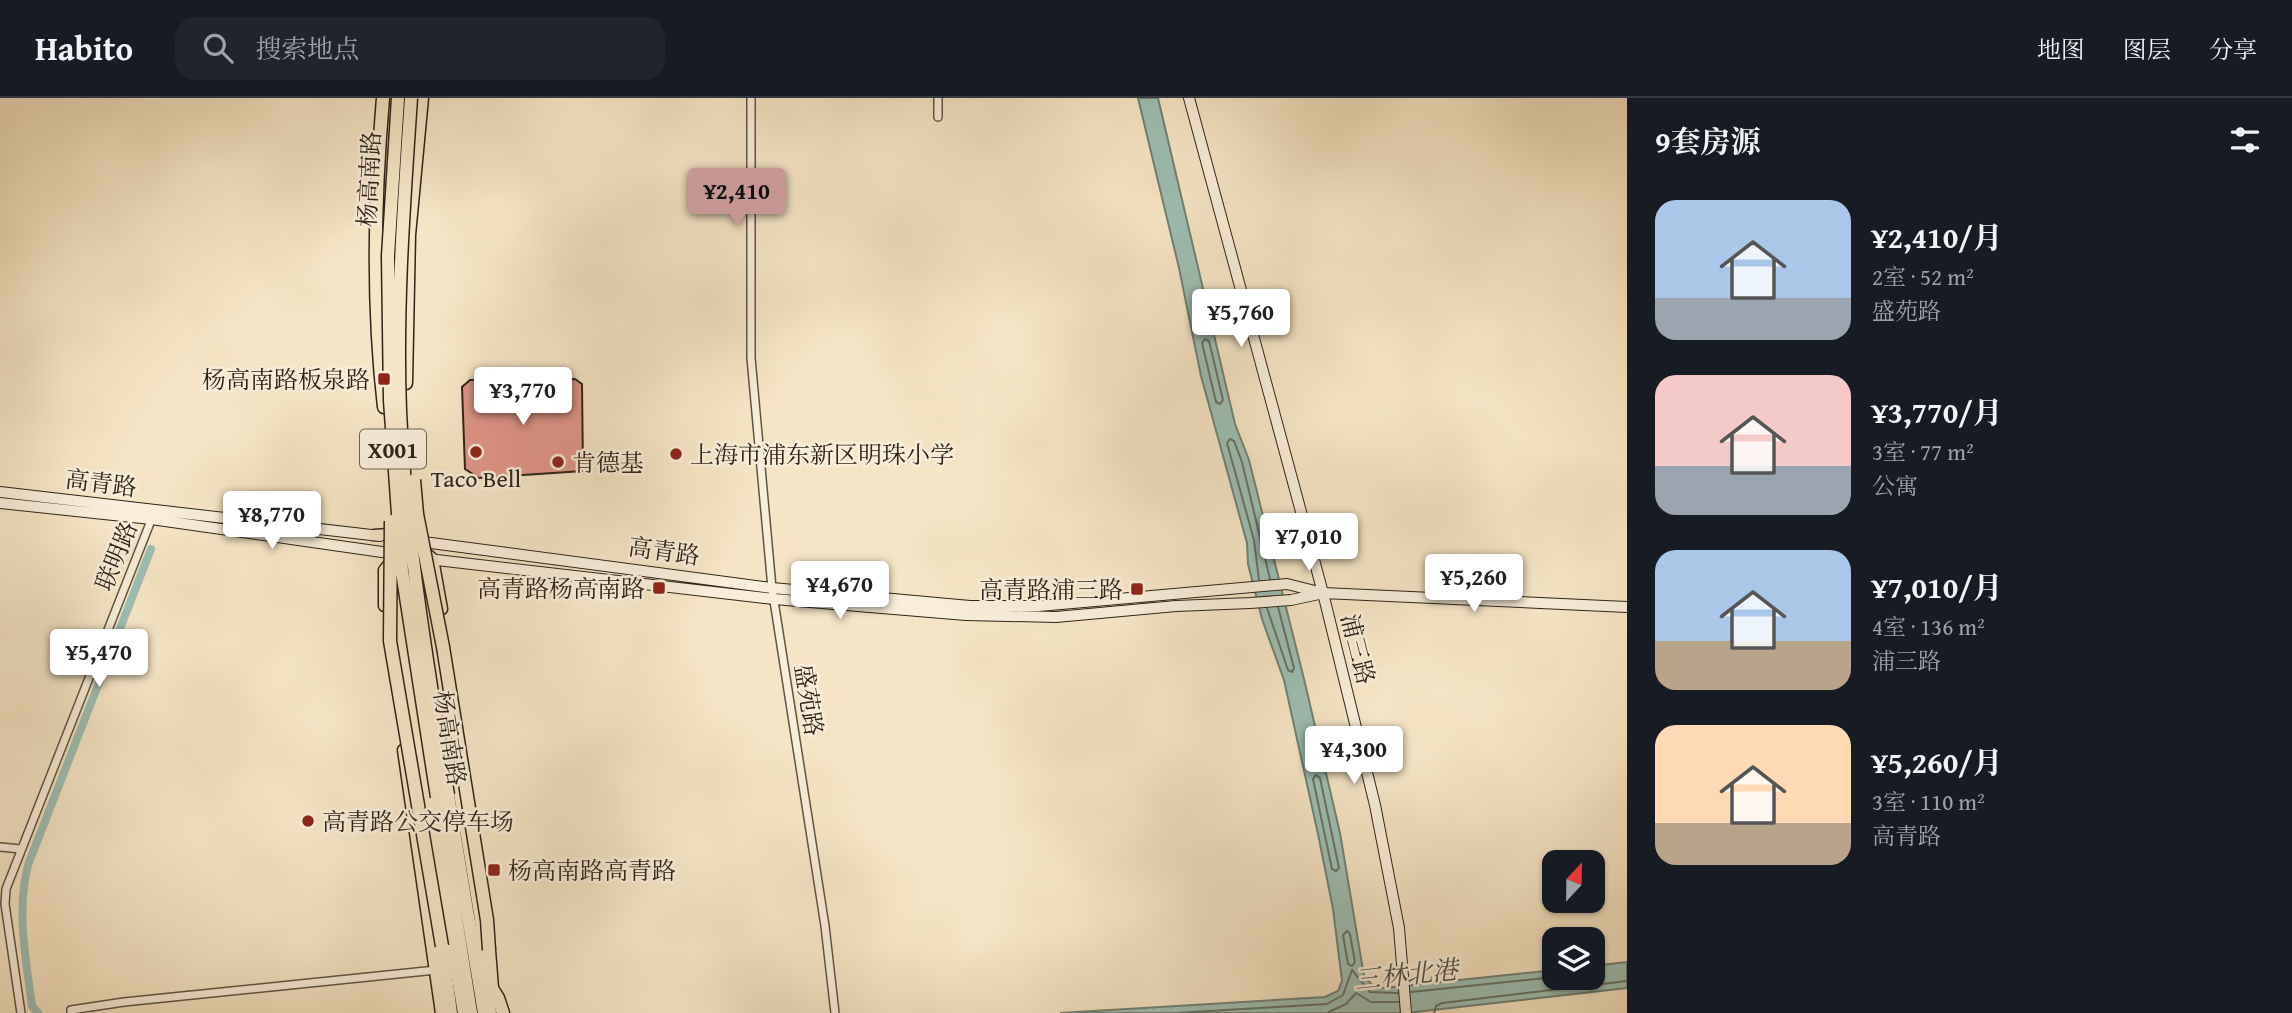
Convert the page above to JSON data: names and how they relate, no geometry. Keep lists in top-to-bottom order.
{
  "streets": {
    "highway": ["杨高南路", "X001"],
    "main road": ["高青路", "浦三路"],
    "street": ["联明路", "盛苑路"]
  },
  "crossings": [
    ["杨高南路", "X001"],
    ["杨高南路", "高青路"],
    ["高青路", "联明路"],
    ["高青路", "浦三路"],
    ["高青路", "盛苑路"]
  ],
  "water": ["三林北港"],
  "places": {
    "transit": [
      "杨高南路板泉路",
      "高青路杨高南路",
      "高青路浦三路",
      "杨高南路高青路"
    ],
    "other": [
      "Taco Bell",
      "上海市浦东新区明珠小学",
      "肯德基",
      "高青路公交停车场"
    ]
  },
  "north": "top",
  "page": {
    "header": "Habito",
    "search": "搜索地点",
    "nav": ["地图", "图层", "分享"],
    "heading": "9套房源",
    "price": [
      "¥2,410",
      "¥5,760",
      "¥3,770",
      "¥8,770",
      "¥7,010",
      "¥5,260",
      "¥4,670",
      "¥5,470",
      "¥4,300"
    ],
    "list": [
      {
        "name": "¥2,410/月",
        "note": "2室 · 52 m² · 盛苑路"
      },
      {
        "name": "¥3,770/月",
        "note": "3室 · 77 m² · 公寓"
      },
      {
        "name": "¥7,010/月",
        "note": "4室 · 136 m² · 浦三路"
      },
      {
        "name": "¥5,260/月",
        "note": "3室 · 110 m² · 高青路"
      }
    ]
  }
}
